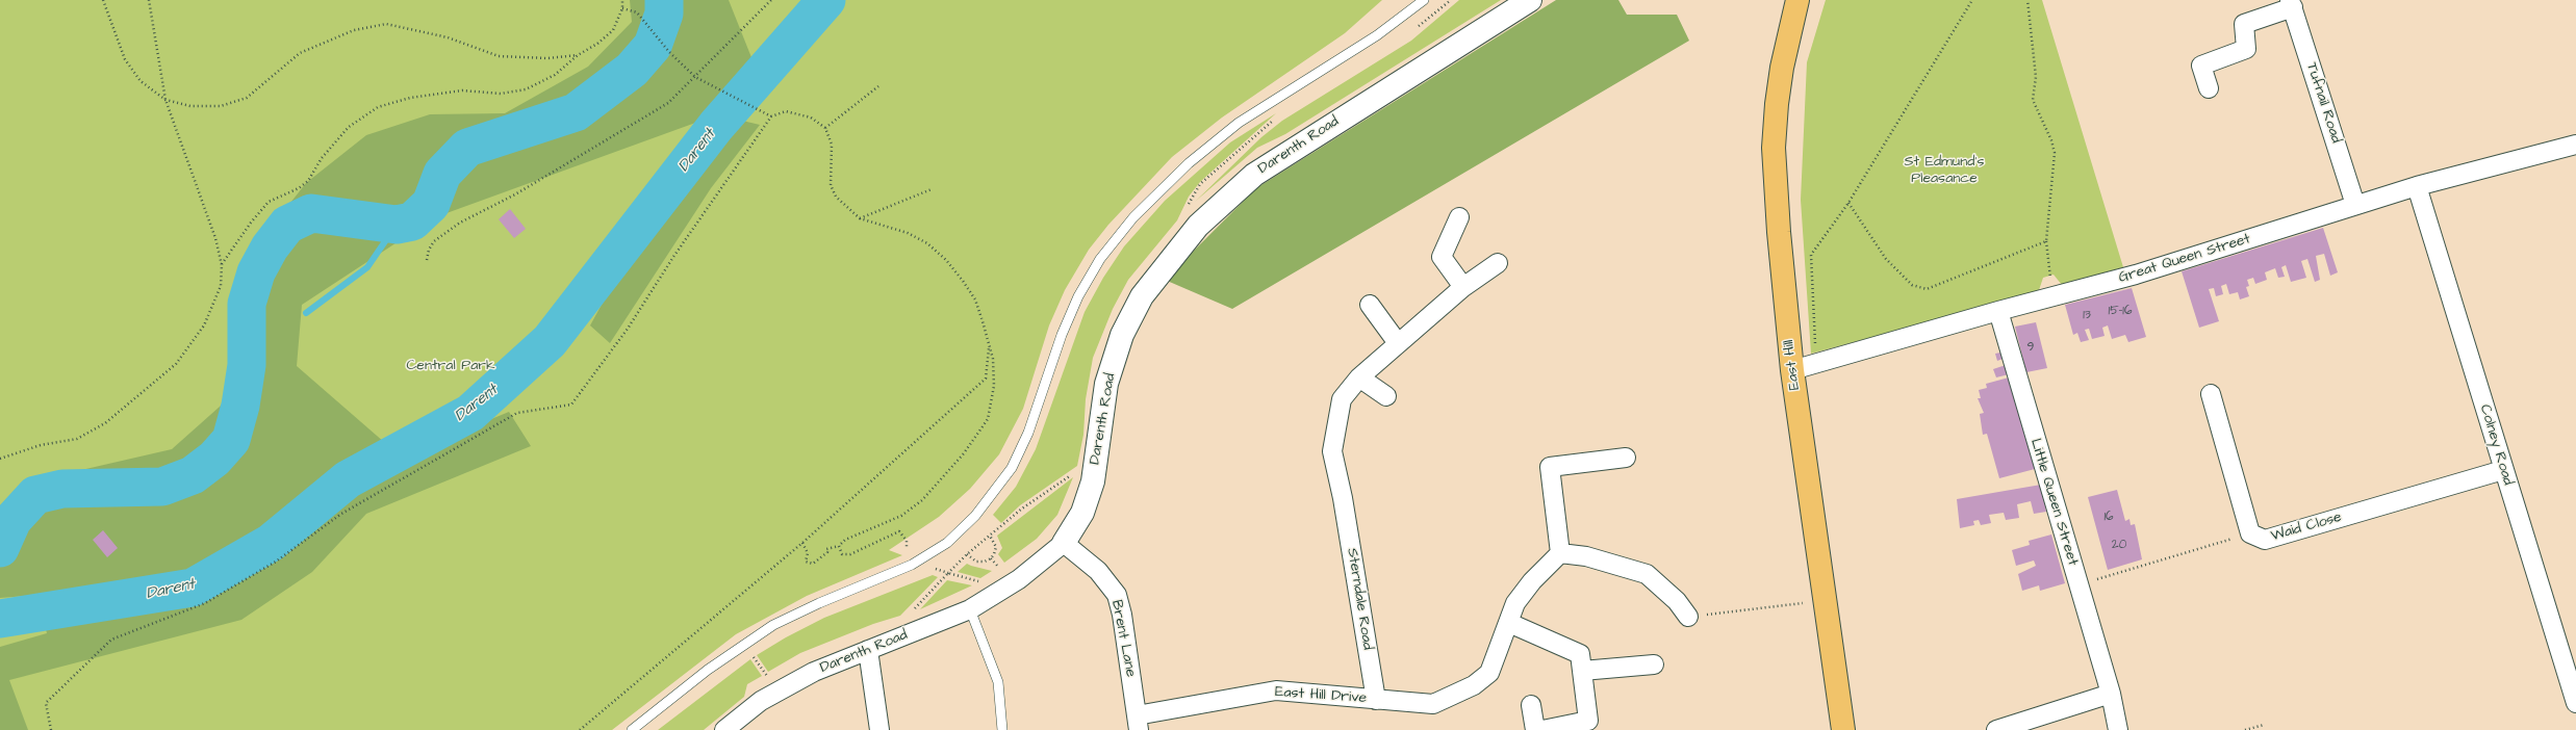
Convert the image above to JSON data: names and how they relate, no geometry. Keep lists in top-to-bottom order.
{
  "streets": {
    "main road": ["East Hill"],
    "street": [
      "Tufnail Road",
      "Darenth Road",
      "Great Queen Street",
      "Colney Road",
      "Little Queen Street",
      "Waid Close",
      "Sterndale Road",
      "Brent Lane",
      "East Hill Drive"
    ]
  },
  "crossings": [
    ["Tufnail Road", "Great Queen Street"],
    ["Darenth Road", "Brent Lane"],
    ["Great Queen Street", "East Hill"],
    ["Great Queen Street", "Colney Road"],
    ["Great Queen Street", "Little Queen Street"],
    ["Colney Road", "Waid Close"],
    ["Sterndale Road", "East Hill Drive"],
    ["Brent Lane", "East Hill Drive"]
  ],
  "water": ["Darent"],
  "parks": ["St Edmund's Pleasance", "Central Park"],
  "house_numbers": [
    "15-16",
    "13",
    "9",
    "16",
    "20"
  ]
}
